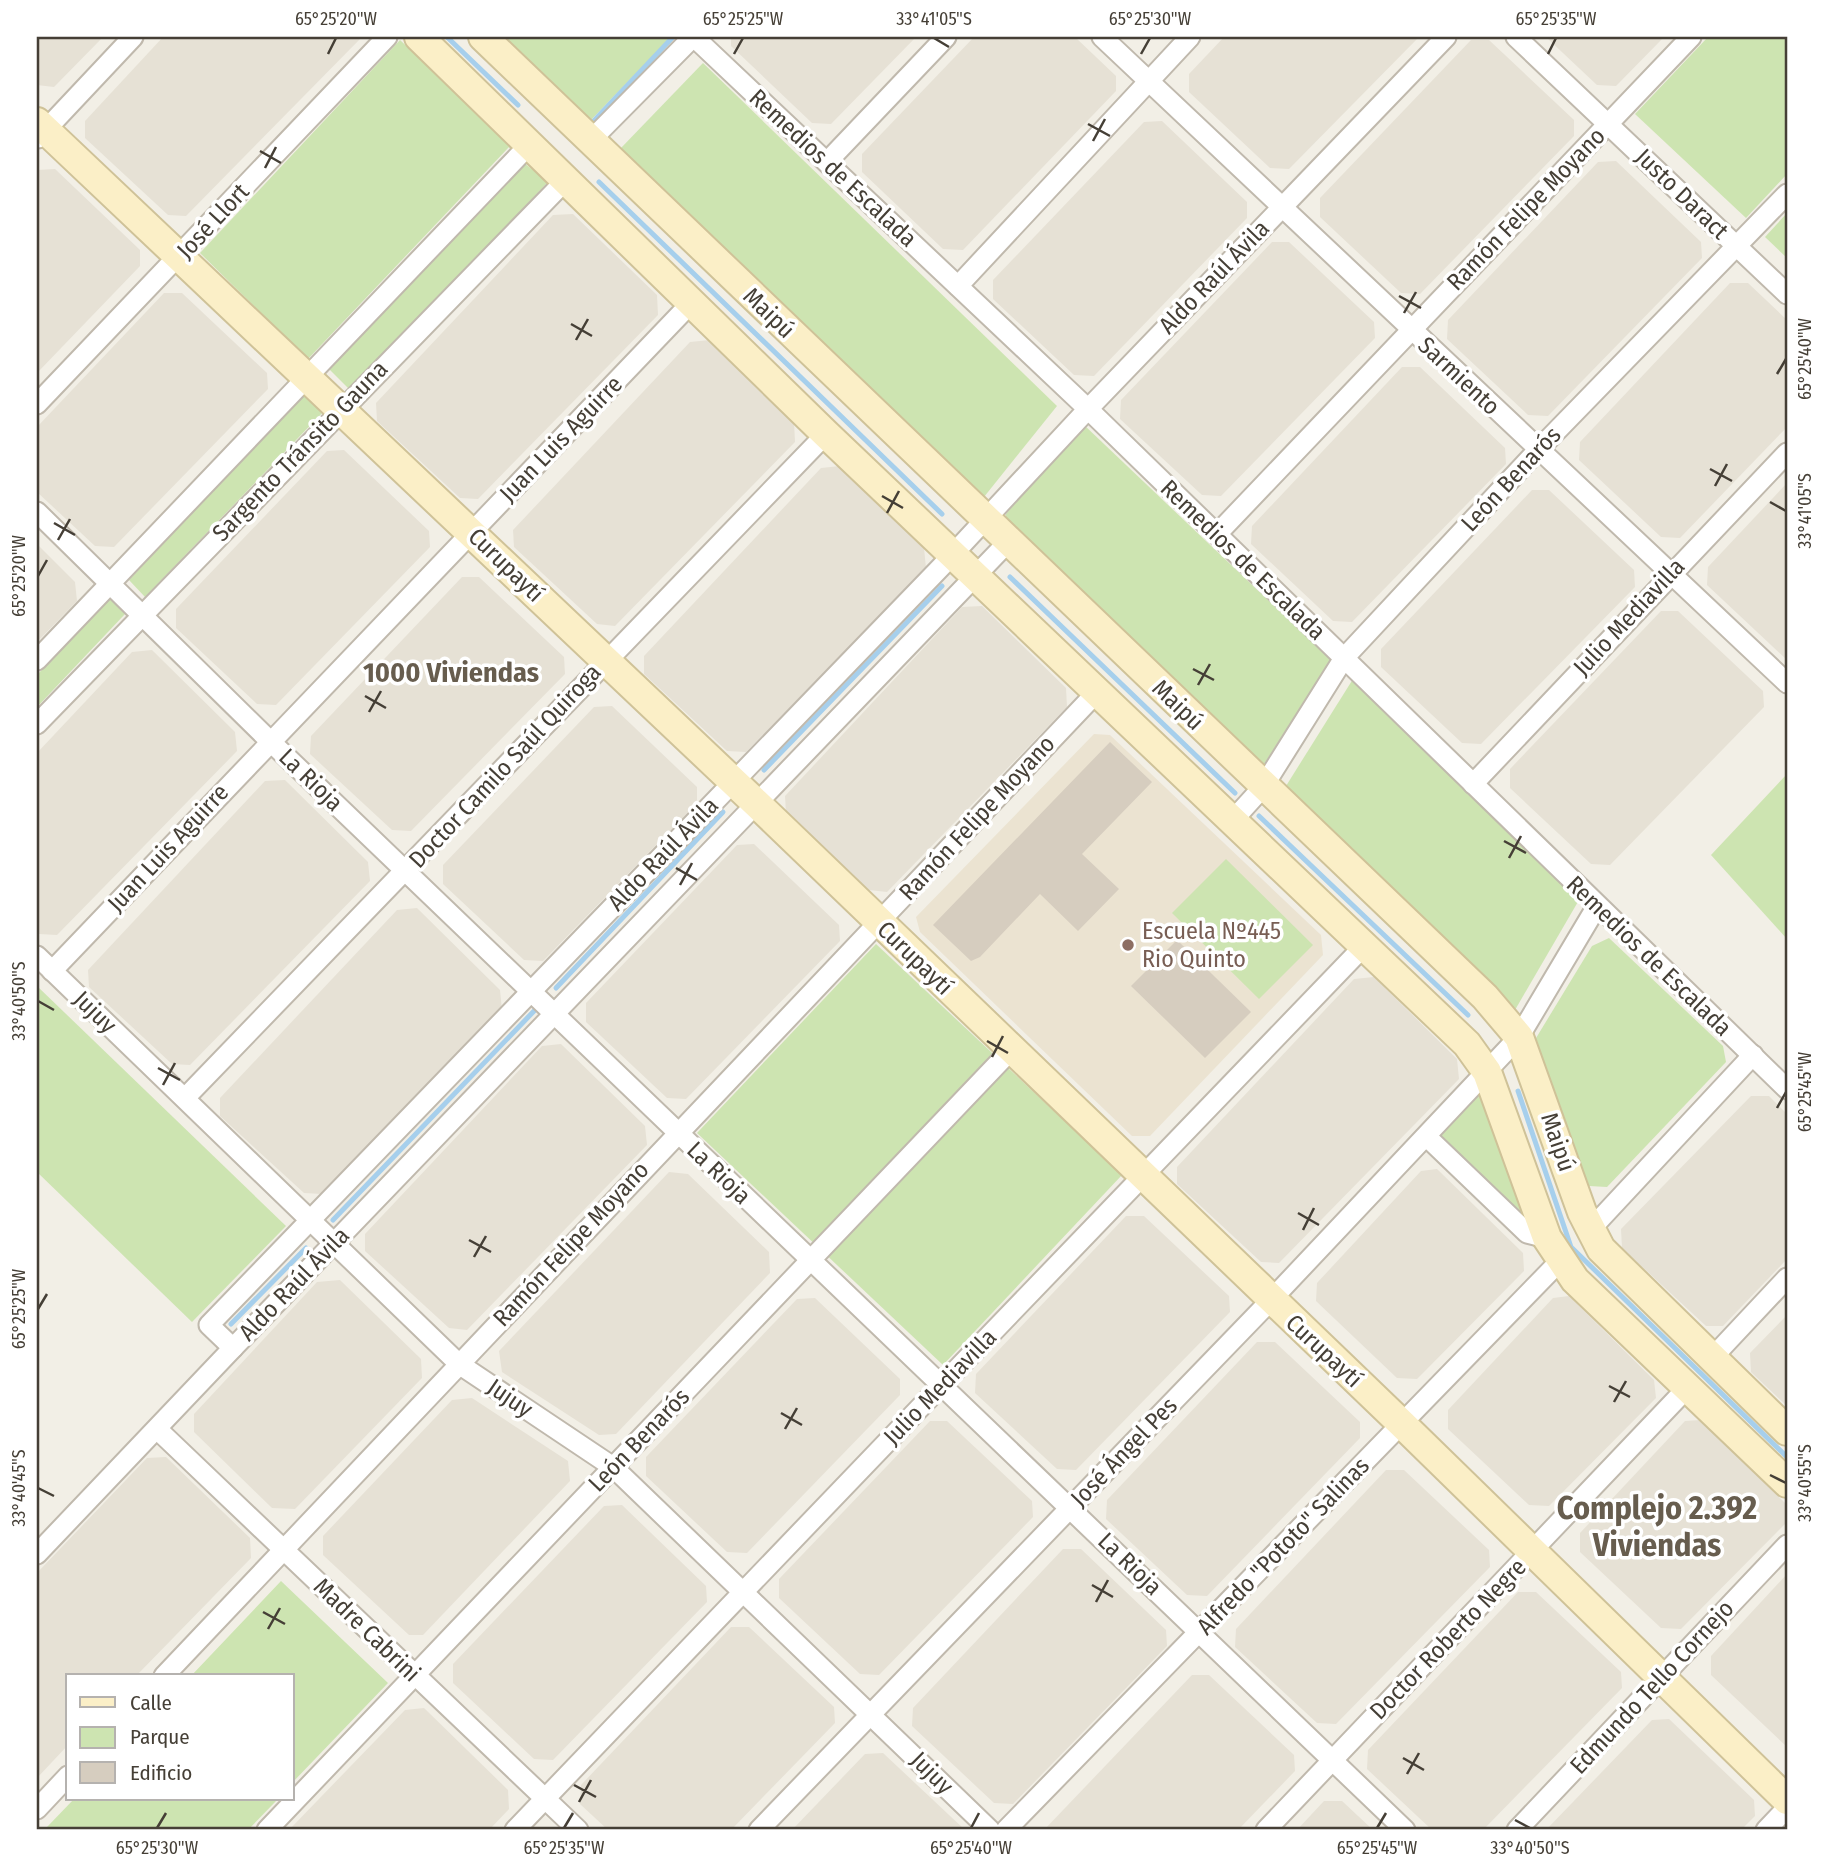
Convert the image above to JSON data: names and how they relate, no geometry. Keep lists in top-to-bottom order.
{
  "streets": {
    "street": [
      "Remedios de Escalada",
      "Justo Daract",
      "Ramón Felipe Moyano",
      "José Llort",
      "Aldo Raúl Ávila",
      "Maipú",
      "Sarmiento",
      "Juan Luis Aguirre",
      "Sargento Tránsito Gauna",
      "León Benarós",
      "Curupaytí",
      "Julio Mediavilla",
      "Doctor Camilo Saúl Quiroga",
      "La Rioja",
      "Jujuy",
      "José Ángel Pes",
      "Alfredo \"Pototo\" Salinas",
      "Madre Cabrini",
      "Doctor Roberto Negre",
      "Edmundo Tello Cornejo"
    ]
  },
  "crossings": [
    ["Remedios de Escalada", "Ramón Felipe Moyano"],
    ["Remedios de Escalada", "Aldo Raúl Ávila"],
    ["Remedios de Escalada", "León Benarós"],
    ["Remedios de Escalada", "Julio Mediavilla"],
    ["Justo Daract", "Ramón Felipe Moyano"],
    ["Justo Daract", "León Benarós"],
    ["Ramón Felipe Moyano", "Maipú"],
    ["Ramón Felipe Moyano", "Sarmiento"],
    ["Ramón Felipe Moyano", "Curupaytí"],
    ["Ramón Felipe Moyano", "La Rioja"],
    ["Ramón Felipe Moyano", "Jujuy"],
    ["Ramón Felipe Moyano", "Madre Cabrini"],
    ["José Llort", "Curupaytí"],
    ["Aldo Raúl Ávila", "Maipú"],
    ["Aldo Raúl Ávila", "Sarmiento"],
    ["Aldo Raúl Ávila", "Curupaytí"],
    ["Aldo Raúl Ávila", "La Rioja"],
    ["Aldo Raúl Ávila", "Jujuy"],
    ["Maipú", "Juan Luis Aguirre"],
    ["Maipú", "Sargento Tránsito Gauna"],
    ["Maipú", "León Benarós"],
    ["Maipú", "Julio Mediavilla"],
    ["Maipú", "Doctor Camilo Saúl Quiroga"],
    ["Maipú", "José Ángel Pes"],
    ["Maipú", "Alfredo \"Pototo\" Salinas"],
    ["Maipú", "Doctor Roberto Negre"],
    ["Sarmiento", "León Benarós"],
    ["Sarmiento", "Julio Mediavilla"],
    ["Juan Luis Aguirre", "Curupaytí"],
    ["Juan Luis Aguirre", "La Rioja"],
    ["Juan Luis Aguirre", "Jujuy"],
    ["Sargento Tránsito Gauna", "Curupaytí"],
    ["Sargento Tránsito Gauna", "La Rioja"],
    ["León Benarós", "Curupaytí"],
    ["León Benarós", "La Rioja"],
    ["León Benarós", "Jujuy"],
    ["León Benarós", "Madre Cabrini"],
    ["Curupaytí", "Julio Mediavilla"],
    ["Curupaytí", "Doctor Camilo Saúl Quiroga"],
    ["Curupaytí", "José Ángel Pes"],
    ["Curupaytí", "Alfredo \"Pototo\" Salinas"],
    ["Curupaytí", "Doctor Roberto Negre"],
    ["Curupaytí", "Edmundo Tello Cornejo"],
    ["Julio Mediavilla", "La Rioja"],
    ["Julio Mediavilla", "Jujuy"],
    ["Julio Mediavilla", "Madre Cabrini"],
    ["Doctor Camilo Saúl Quiroga", "La Rioja"],
    ["Doctor Camilo Saúl Quiroga", "Jujuy"],
    ["La Rioja", "José Ángel Pes"],
    ["La Rioja", "Alfredo \"Pototo\" Salinas"],
    ["La Rioja", "Doctor Roberto Negre"],
    ["Jujuy", "José Ángel Pes"]
  ],
  "districts": ["1000 Viviendas", "Complejo 2.392 Viviendas"],
  "places": ["Escuela Nº445 Rio Quinto"],
  "legend": ["Calle", "Parque", "Edificio"],
  "coordinates": [
    "65°25'20\"W",
    "65°25'25\"W",
    "33°41'05\"S",
    "65°25'30\"W",
    "65°25'35\"W",
    "65°25'40\"W",
    "33°40'50\"S",
    "65°25'45\"W",
    "33°40'55\"S",
    "33°40'45\"S"
  ]
}
